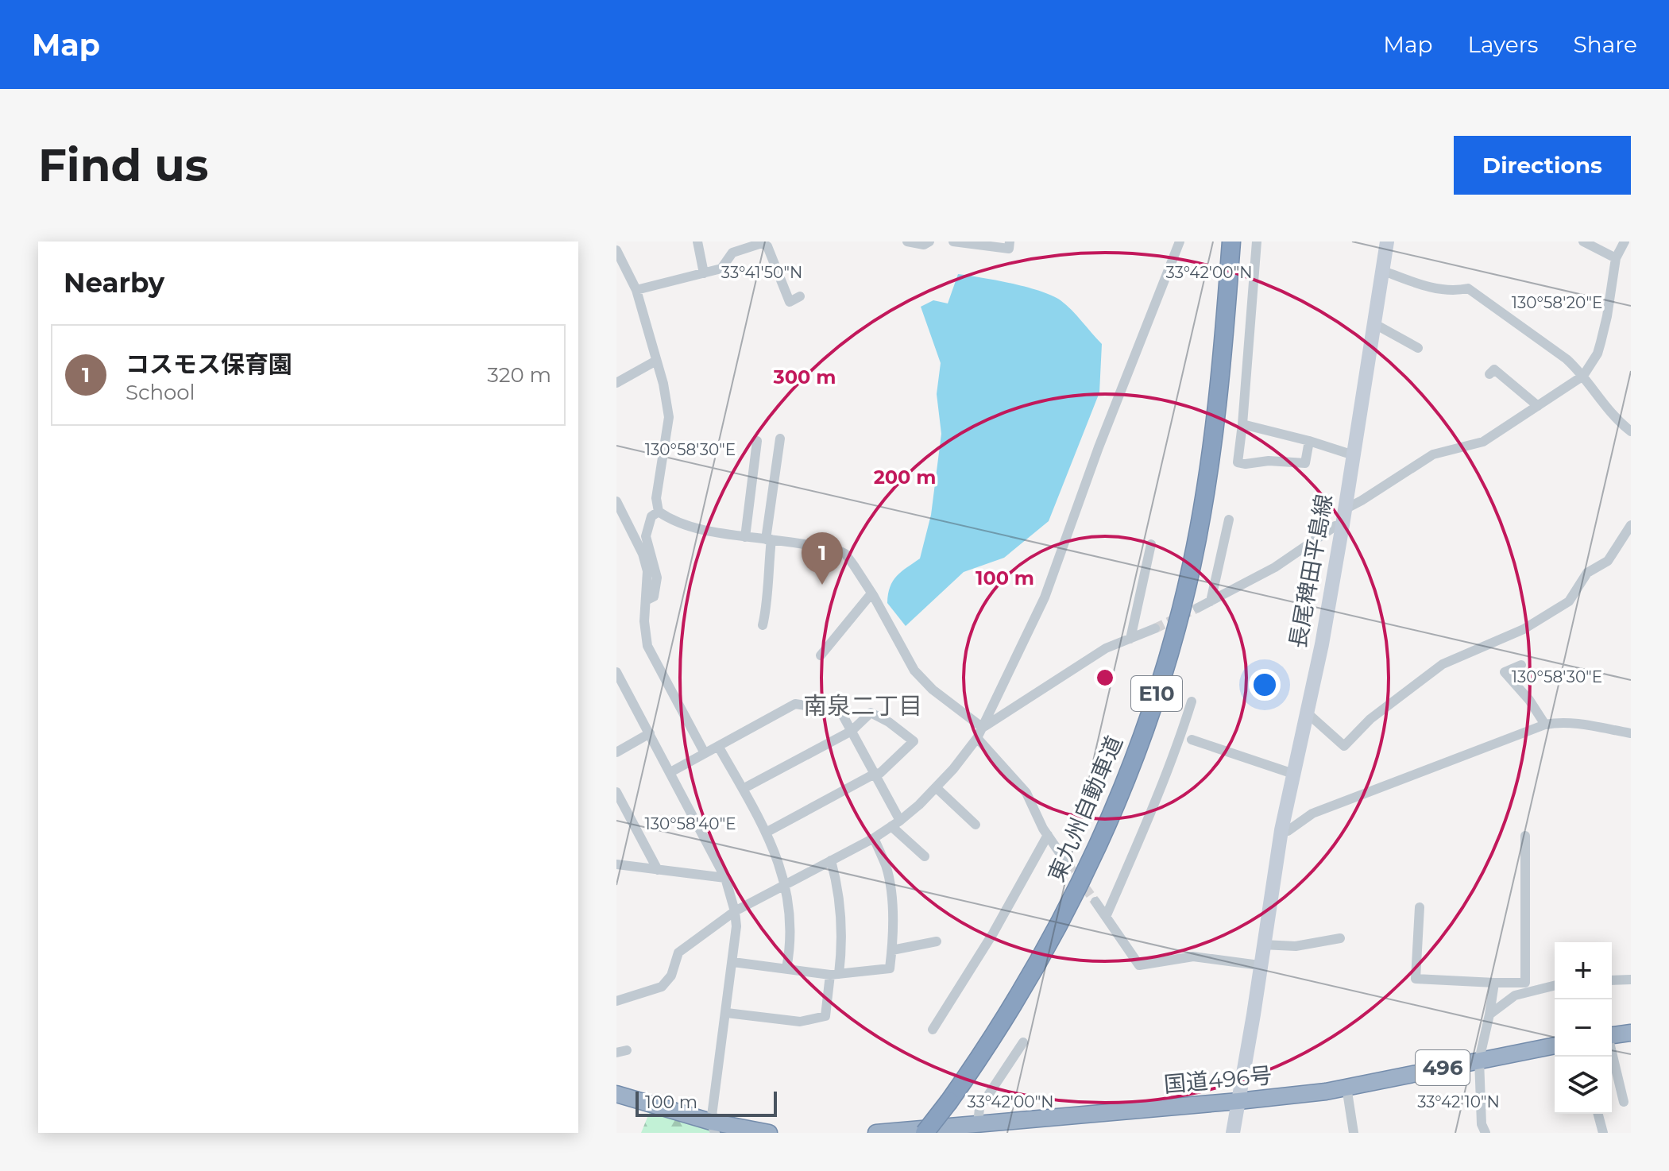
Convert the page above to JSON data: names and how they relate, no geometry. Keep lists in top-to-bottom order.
{
  "streets": {
    "highway": [
      "E10",
      "東九州自動車道",
      "496",
      "国道496号"
    ],
    "main road": ["長尾稗田平島線"]
  },
  "crossings": [
    ["長尾稗田平島線", "国道496号"]
  ],
  "districts": ["南泉二丁目"],
  "scale_bar": "100 m",
  "page": {
    "header": "Map",
    "nav": ["Map", "Layers", "Share"],
    "buttons": "Directions",
    "title": "Find us",
    "heading": "Nearby",
    "list": [
      {
        "mark": "1",
        "name": "コスモス保育園",
        "note": "School",
        "value": "320 m"
      }
    ],
    "pins": "1",
    "map_buttons": ["+", "−"],
    "scale": "100 m"
  },
  "coordinates": [
    "33°41'50\"N",
    "33°42'00\"N",
    "130°58'20\"E",
    "130°58'30\"E",
    "130°58'40\"E",
    "33°42'10\"N"
  ],
  "rings": ["300 m", "200 m", "100 m"]
}
